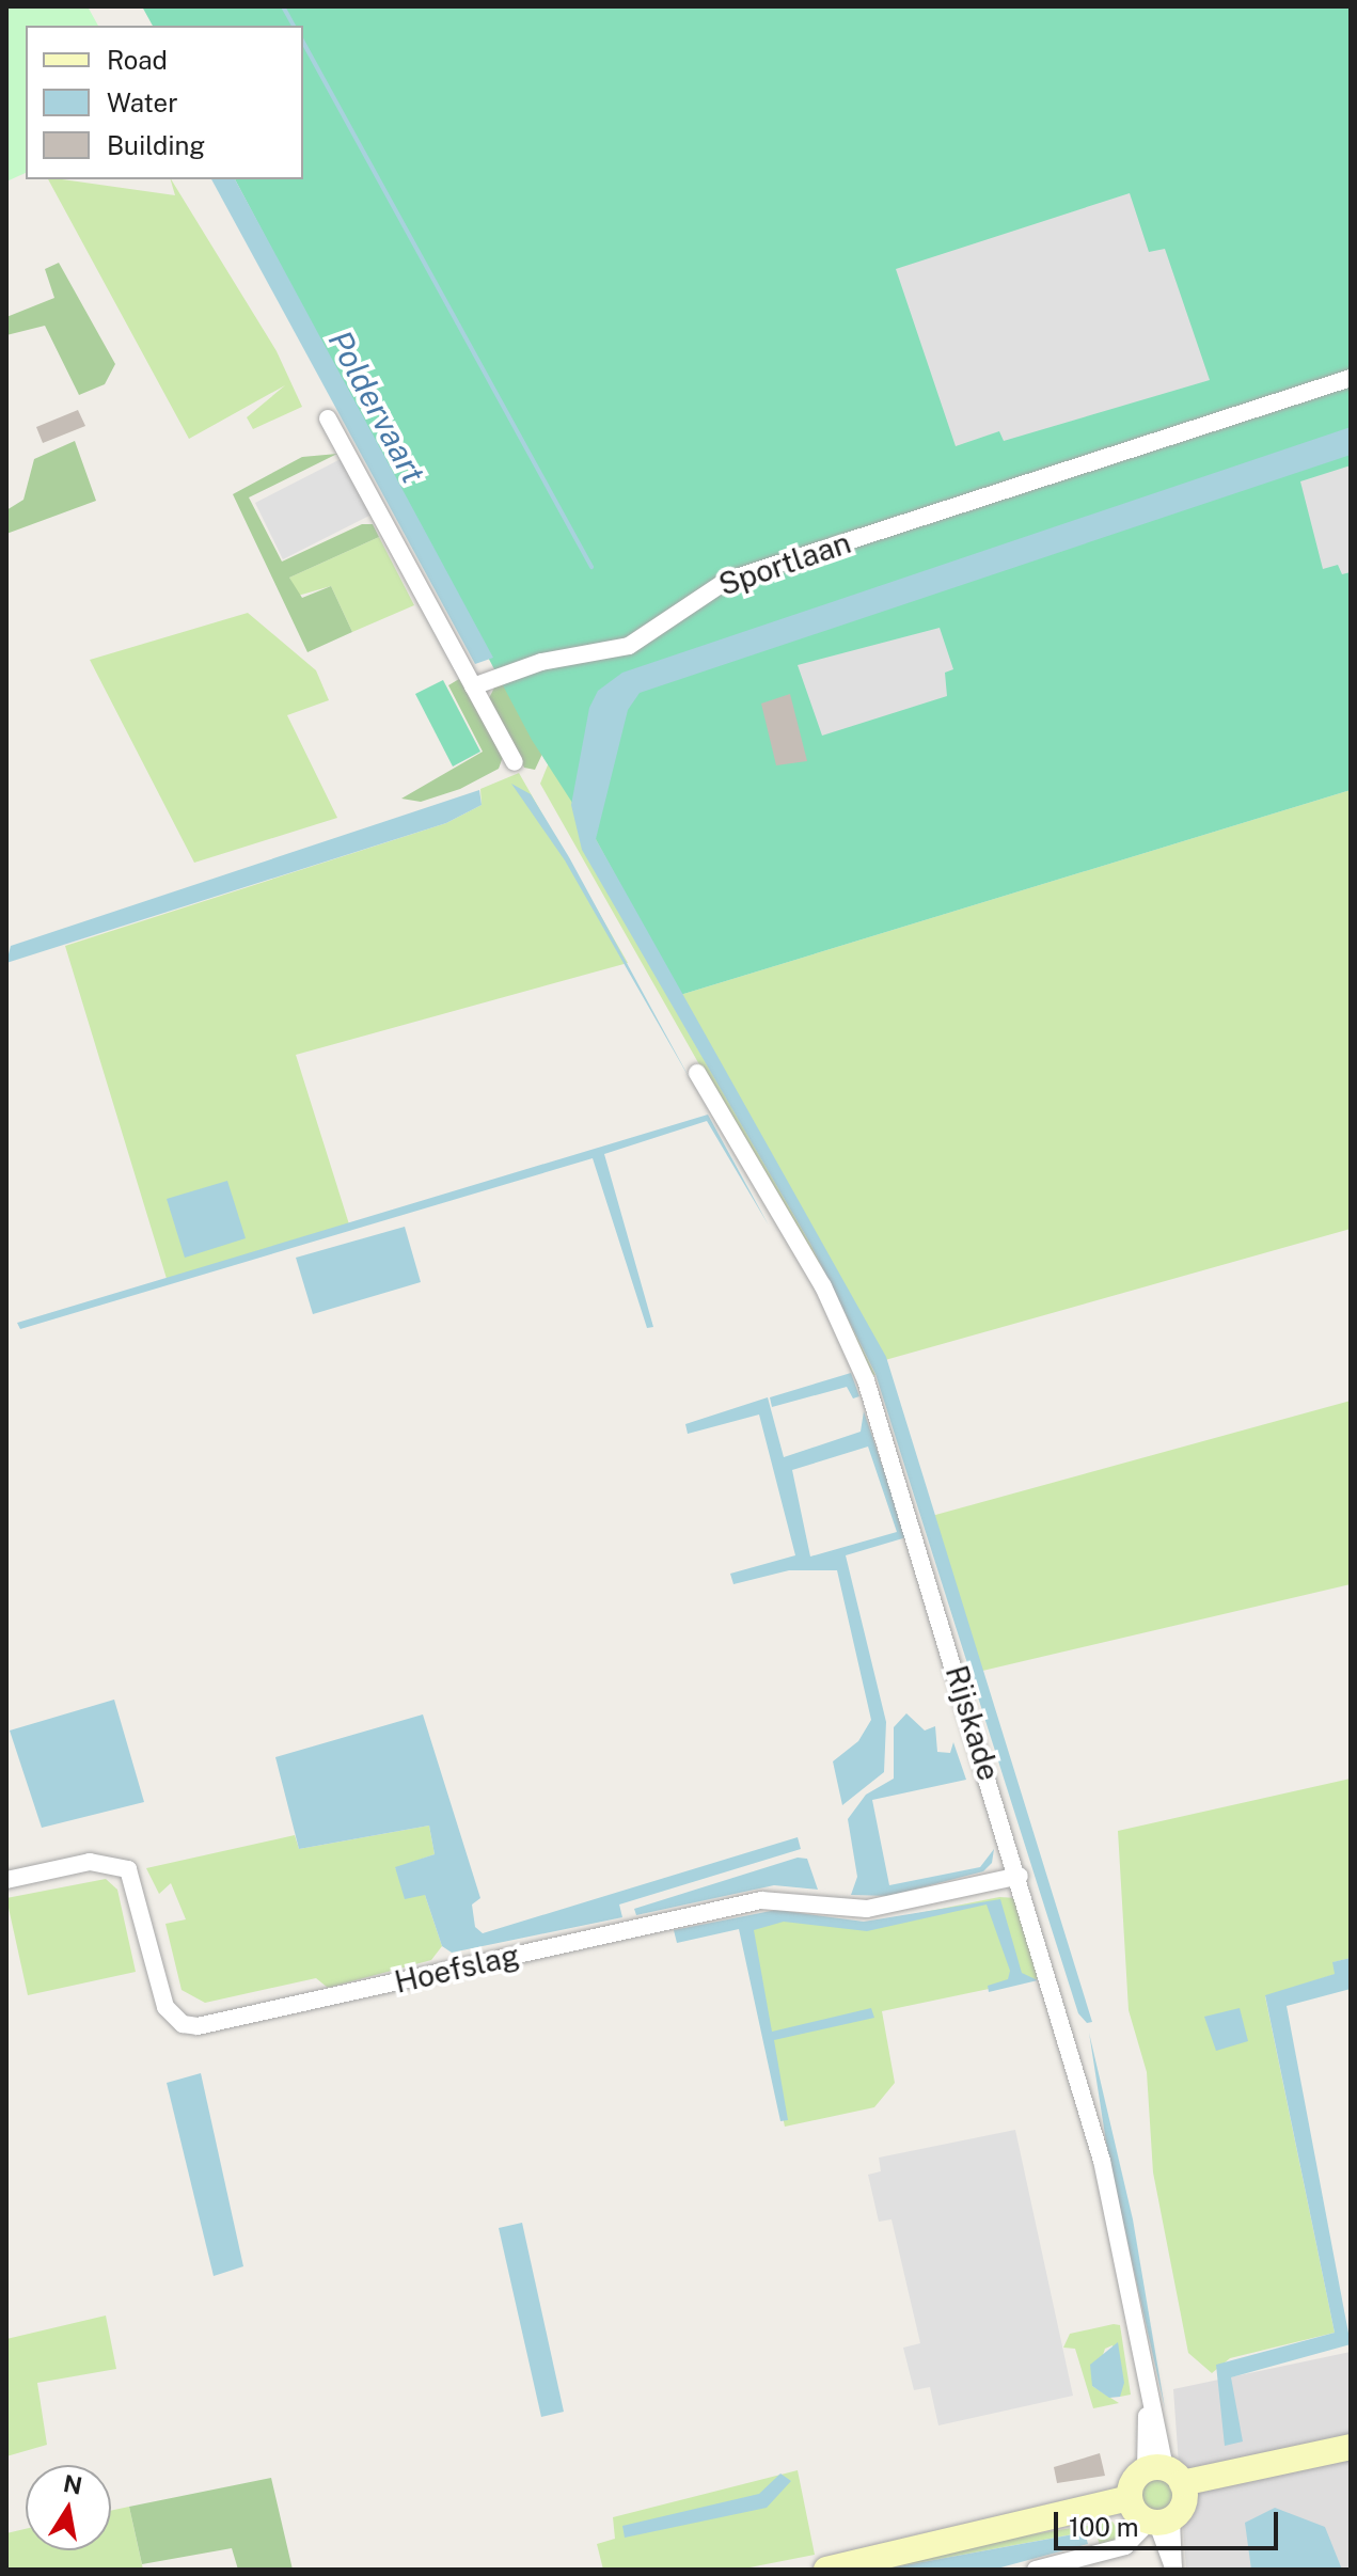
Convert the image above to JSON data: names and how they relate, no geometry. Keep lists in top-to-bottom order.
{
  "streets": {
    "street": ["Sportlaan", "Rijskade", "Hoefslag"]
  },
  "crossings": [
    ["Rijskade", "Hoefslag"]
  ],
  "water": ["Poldervaart"],
  "legend": ["Road", "Water", "Building"],
  "scale_bar": "100 m",
  "north": "top"
}
